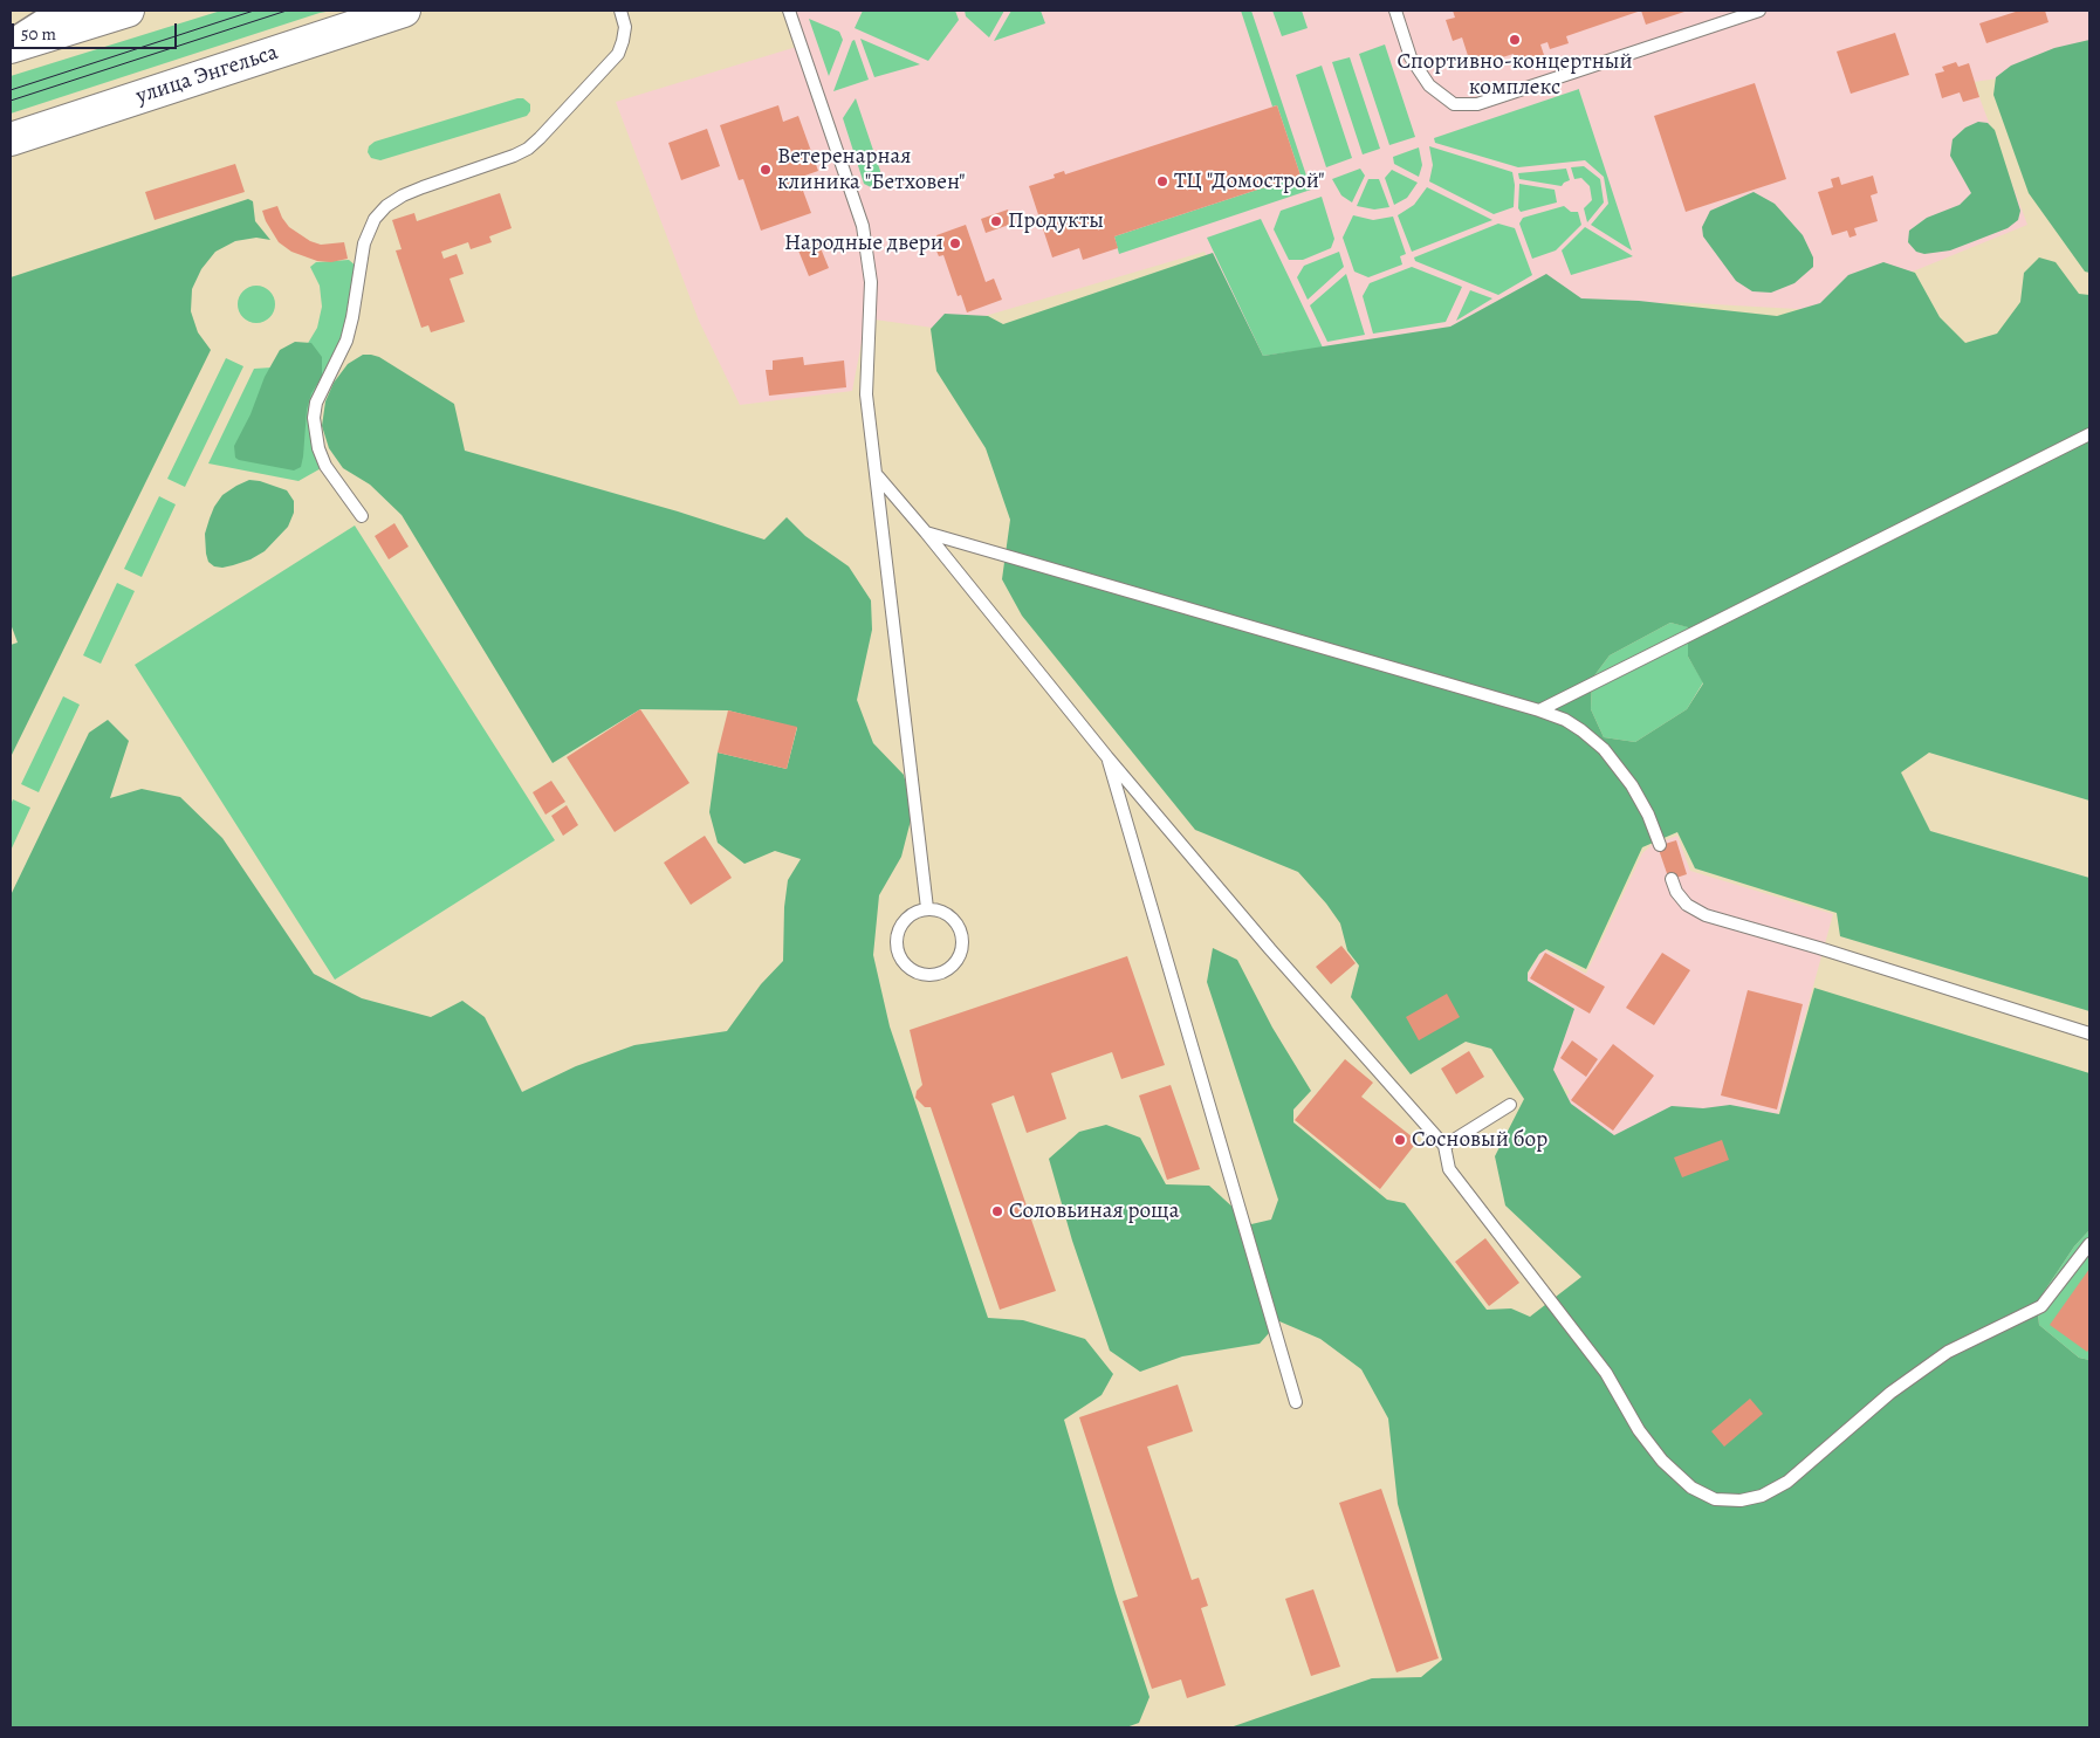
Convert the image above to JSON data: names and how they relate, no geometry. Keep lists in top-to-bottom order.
{
  "streets": {
    "main road": ["улица Энгельса"]
  },
  "places": [
    "Спортивно-концертный комплекс",
    "Ветеренарная клиника \"Бетховен\"",
    "ТЦ \"Домострой\"",
    "Продукты",
    "Народные двери",
    "Сосновый бор",
    "Соловьиная роща"
  ],
  "scale_bar": "50 m"
}
